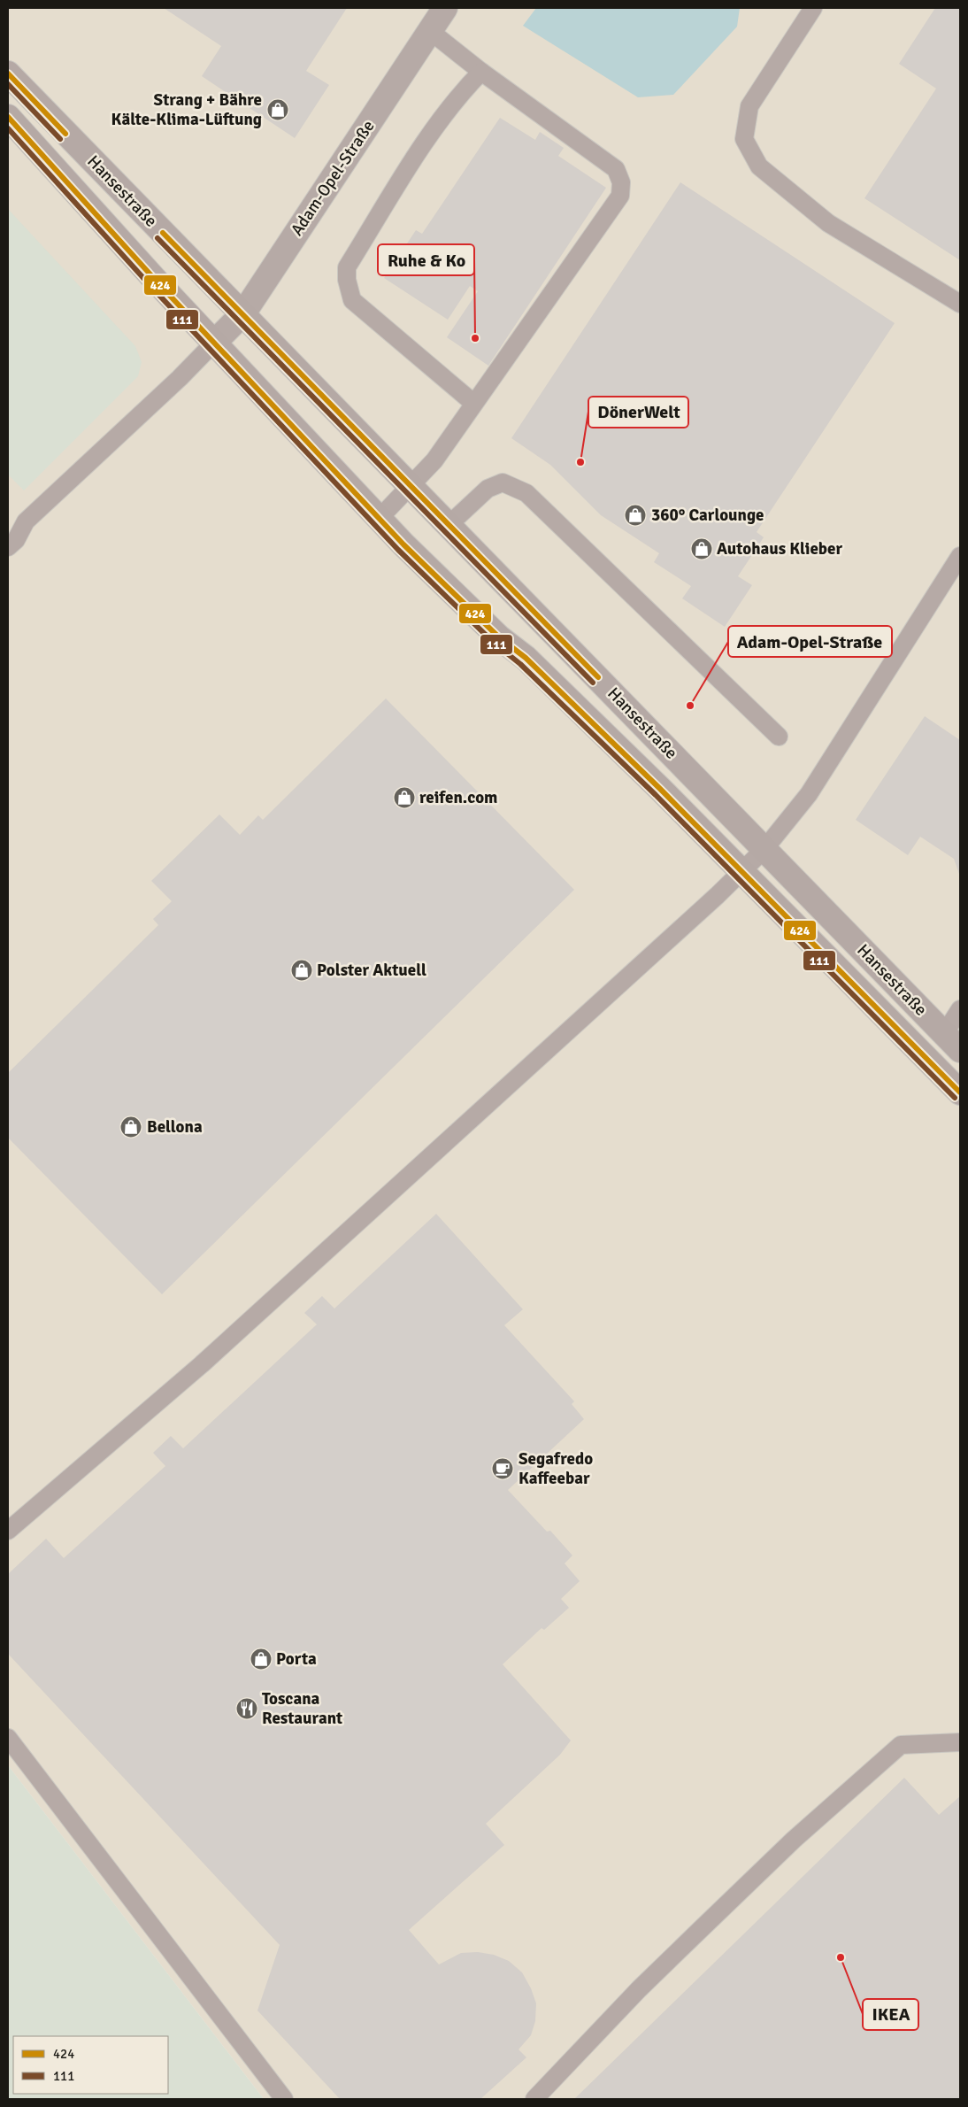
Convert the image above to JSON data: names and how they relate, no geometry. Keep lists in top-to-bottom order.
{
  "streets": {
    "main road": ["Hansestraße"],
    "street": ["Adam-Opel-Straße"]
  },
  "crossings": [
    ["Adam-Opel-Straße", "Hansestraße"]
  ],
  "places": {
    "shop": [
      "Strang + Bähre Kälte-Klima-Lüftung",
      "360° Carlounge",
      "Autohaus Klieber",
      "reifen.com",
      "Polster Aktuell",
      "Bellona",
      "Porta"
    ],
    "other": [
      "Ruhe & Ko",
      "DönerWelt",
      "Adam-Opel-Straße",
      "IKEA"
    ],
    "cafe": ["Segafredo Kaffeebar"],
    "restaurant": ["Toscana Restaurant"]
  },
  "lines": ["transit line 424", "transit line 111"],
  "legend": ["424", "111"]
}
